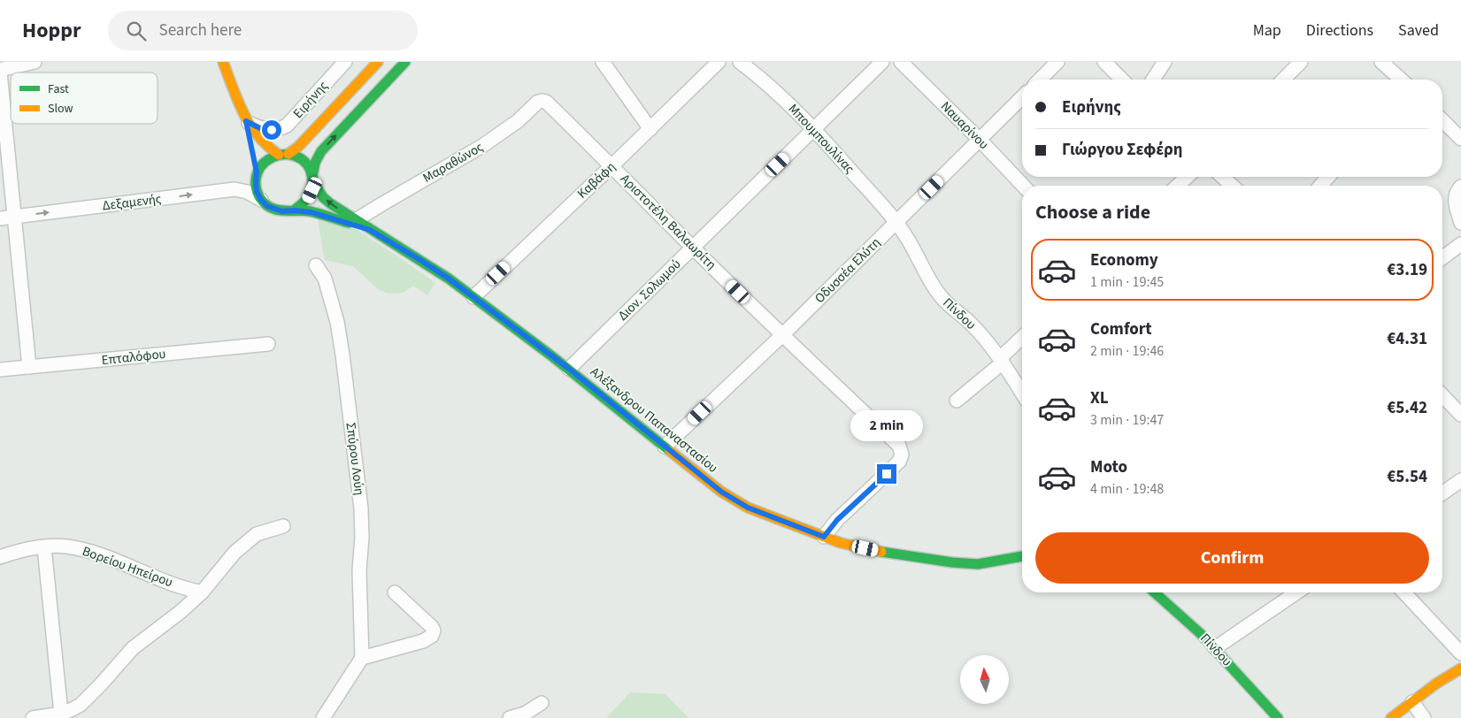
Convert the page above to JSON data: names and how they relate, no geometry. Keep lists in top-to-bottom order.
{
  "streets": {
    "street": [
      "Ειρήνης",
      "Ναυαρίνου",
      "Μπουμπουλίνας",
      "Μαραθώνος",
      "Καβάφη",
      "Δεξαμενής",
      "Αριστοτέλη Βαλαωρίτη",
      "Οδυσσέα Ελύτη",
      "Διον. Σολωμού",
      "Πίνδου",
      "Επταλόφου",
      "Αλέξανδρου Παπαναστασίου",
      "Σπύρου Λούη",
      "Βορείου Ηπείρου"
    ]
  },
  "crossings": [
    ["Ναυαρίνου", "Οδυσσέα Ελύτη"],
    ["Μπουμπουλίνας", "Οδυσσέα Ελύτη"],
    ["Μπουμπουλίνας", "Διον. Σολωμού"],
    ["Μπουμπουλίνας", "Πίνδου"],
    ["Μαραθώνος", "Αριστοτέλη Βαλαωρίτη"],
    ["Μαραθώνος", "Αλέξανδρου Παπαναστασίου"],
    ["Καβάφη", "Αριστοτέλη Βαλαωρίτη"],
    ["Καβάφη", "Αλέξανδρου Παπαναστασίου"],
    ["Δεξαμενής", "Αλέξανδρου Παπαναστασίου"],
    ["Αριστοτέλη Βαλαωρίτη", "Οδυσσέα Ελύτη"],
    ["Αριστοτέλη Βαλαωρίτη", "Διον. Σολωμού"],
    ["Αριστοτέλη Βαλαωρίτη", "Αλέξανδρου Παπαναστασίου"],
    ["Οδυσσέα Ελύτη", "Πίνδου"],
    ["Οδυσσέα Ελύτη", "Αλέξανδρου Παπαναστασίου"],
    ["Διον. Σολωμού", "Αλέξανδρου Παπαναστασίου"]
  ],
  "one_way": ["Δεξαμενής"],
  "legend": ["Fast", "Slow"],
  "north": "top",
  "page": {
    "header": "Hoppr",
    "search": "Search here",
    "nav": ["Map", "Directions", "Saved"],
    "banner": ["Ειρήνης", "Γιώργου Σεφέρη"],
    "heading": "Choose a ride",
    "list": [
      {
        "name": "Economy",
        "note": "1 min · 19:45",
        "value": "€3.19"
      },
      {
        "name": "Comfort",
        "note": "2 min · 19:46",
        "value": "€4.31"
      },
      {
        "name": "XL",
        "note": "3 min · 19:47",
        "value": "€5.42"
      },
      {
        "name": "Moto",
        "note": "4 min · 19:48",
        "value": "€5.54"
      }
    ],
    "bubble": "2 min",
    "buttons": "Confirm"
  }
}
